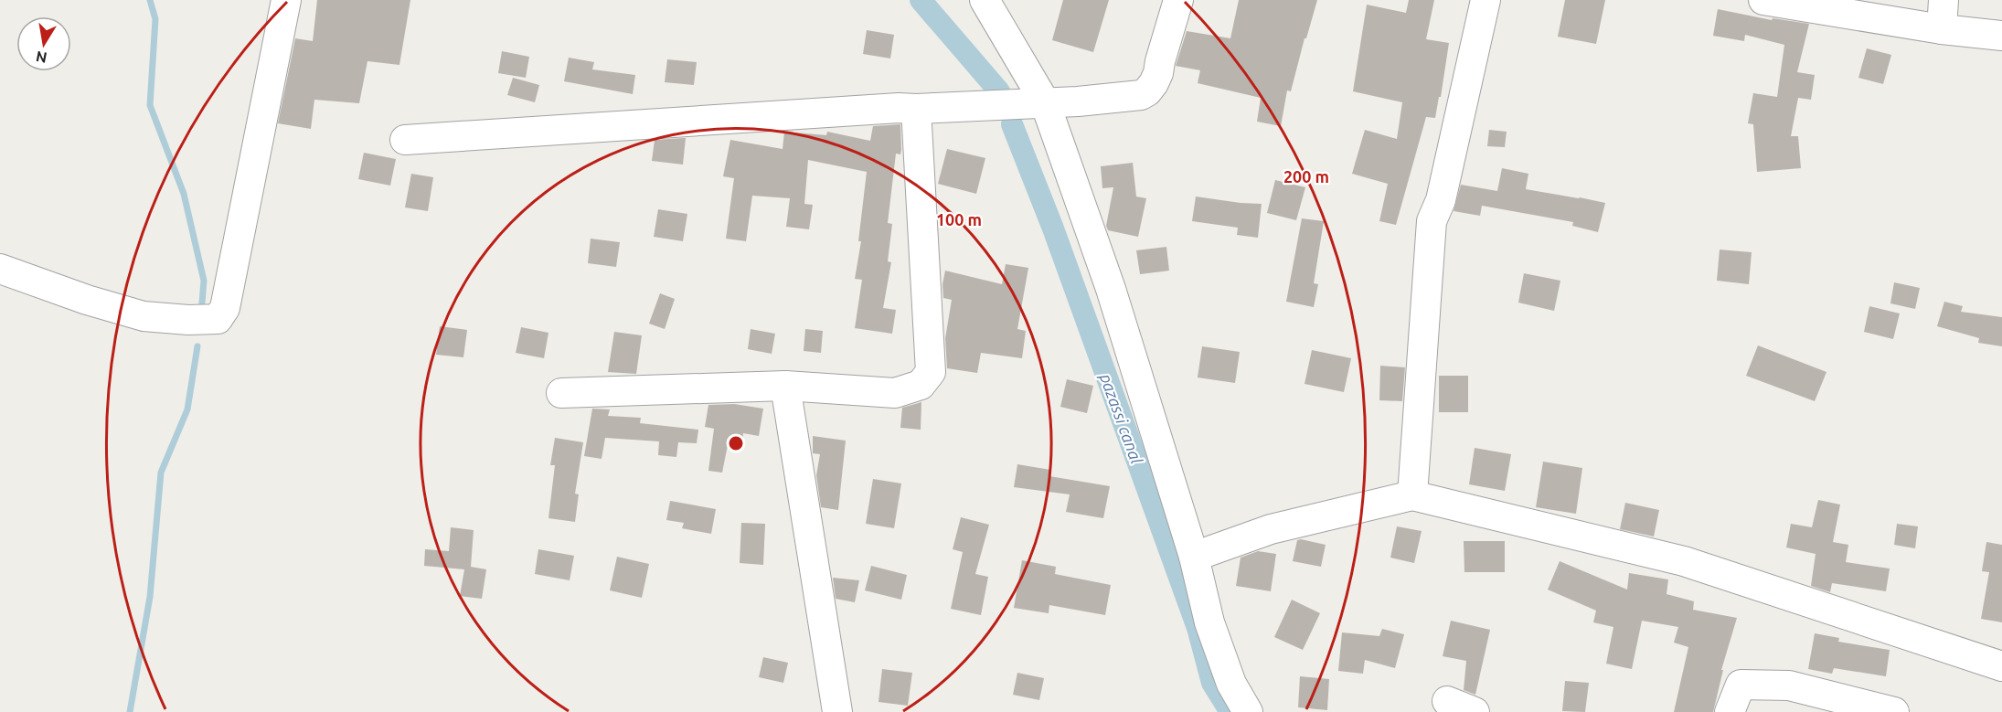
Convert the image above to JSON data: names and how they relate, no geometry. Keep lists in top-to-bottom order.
{
  "water": ["pazassi canal"],
  "north": "bottom",
  "rings": ["200 m", "100 m"]
}
